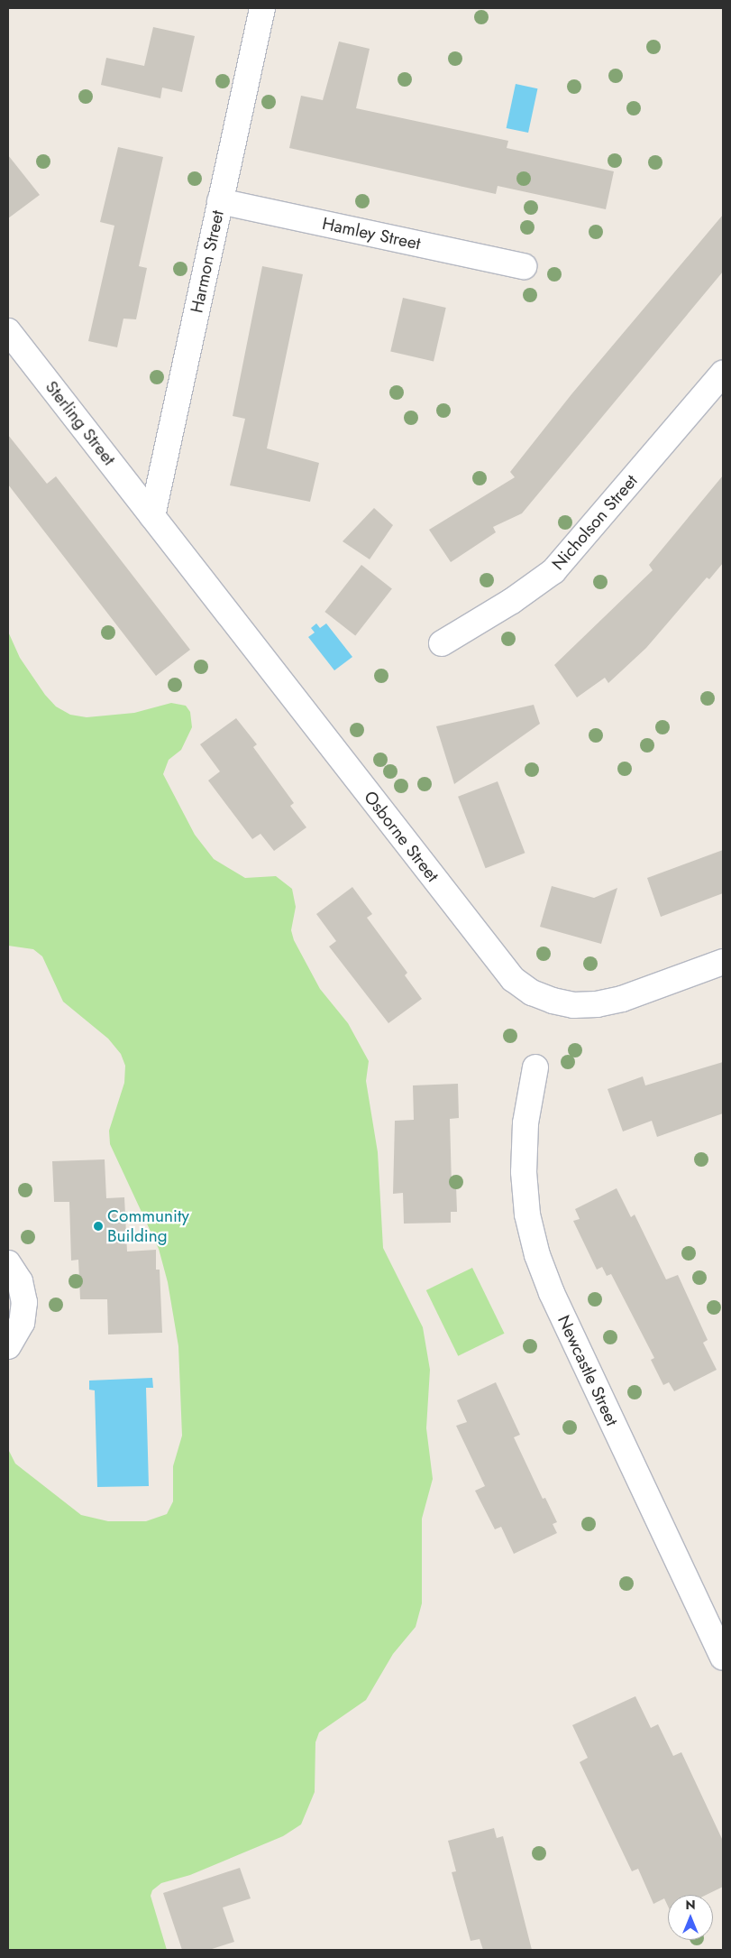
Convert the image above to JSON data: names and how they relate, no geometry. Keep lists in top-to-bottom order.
{
  "streets": {
    "street": [
      "Hamley Street",
      "Harmon Street",
      "Sterling Street",
      "Nicholson Street",
      "Osborne Street",
      "Newcastle Street"
    ]
  },
  "crossings": [
    ["Hamley Street", "Harmon Street"],
    ["Harmon Street", "Sterling Street"],
    ["Harmon Street", "Osborne Street"],
    ["Sterling Street", "Osborne Street"]
  ],
  "places": ["Community Building"],
  "north": "top"
}
